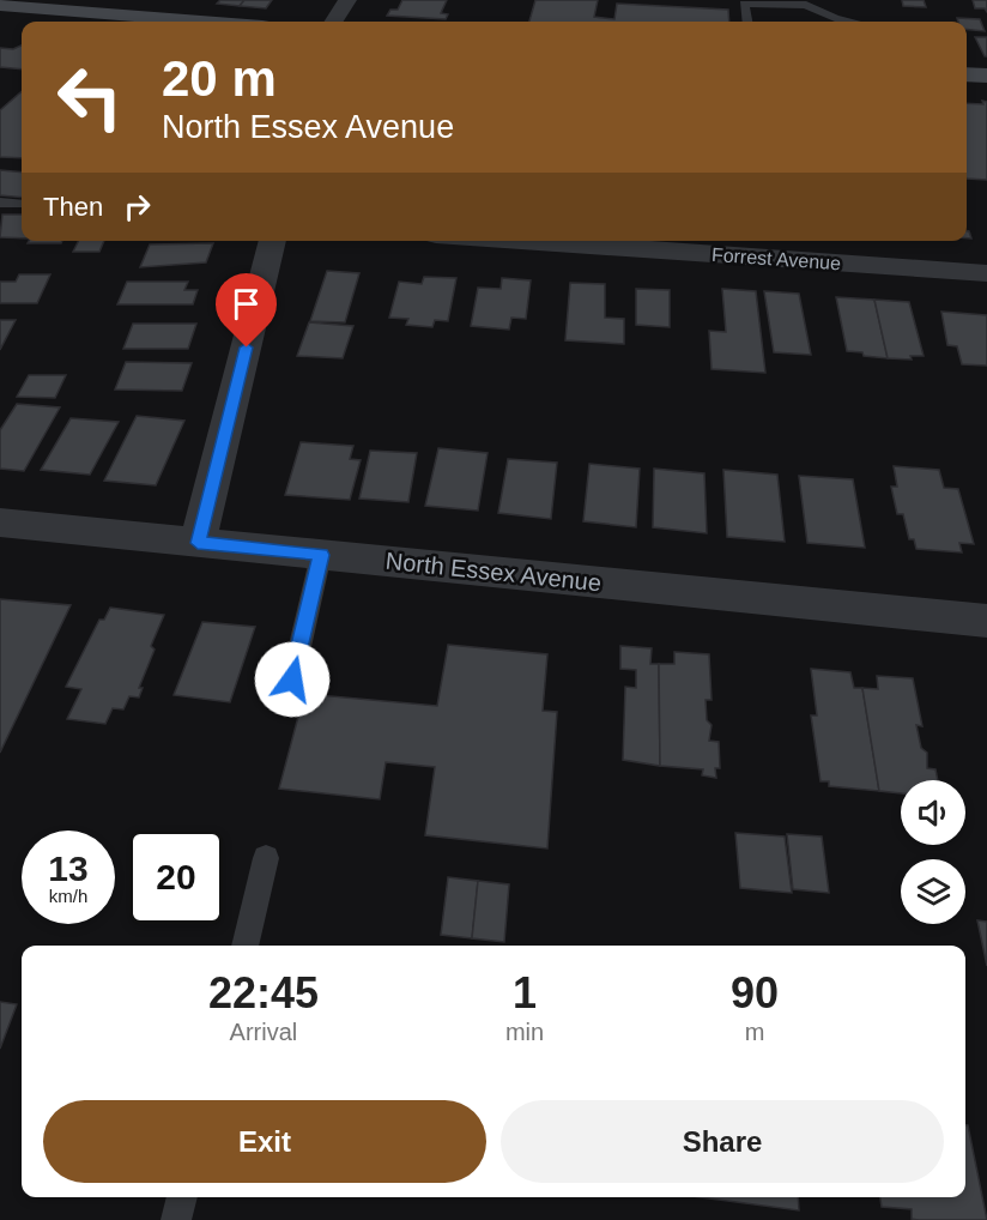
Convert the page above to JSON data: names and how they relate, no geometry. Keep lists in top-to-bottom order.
{
  "streets": {
    "street": ["Forrest Avenue", "North Essex Avenue"]
  },
  "page": {
    "turn": ["20 m", "North Essex Avenue"],
    "then": "Then",
    "speed": "13 km/h",
    "limit": "20",
    "eta": [
      "22:45",
      "Arrival",
      "1",
      "min",
      "90",
      "m"
    ],
    "buttons": ["Exit", "Share"]
  }
}
